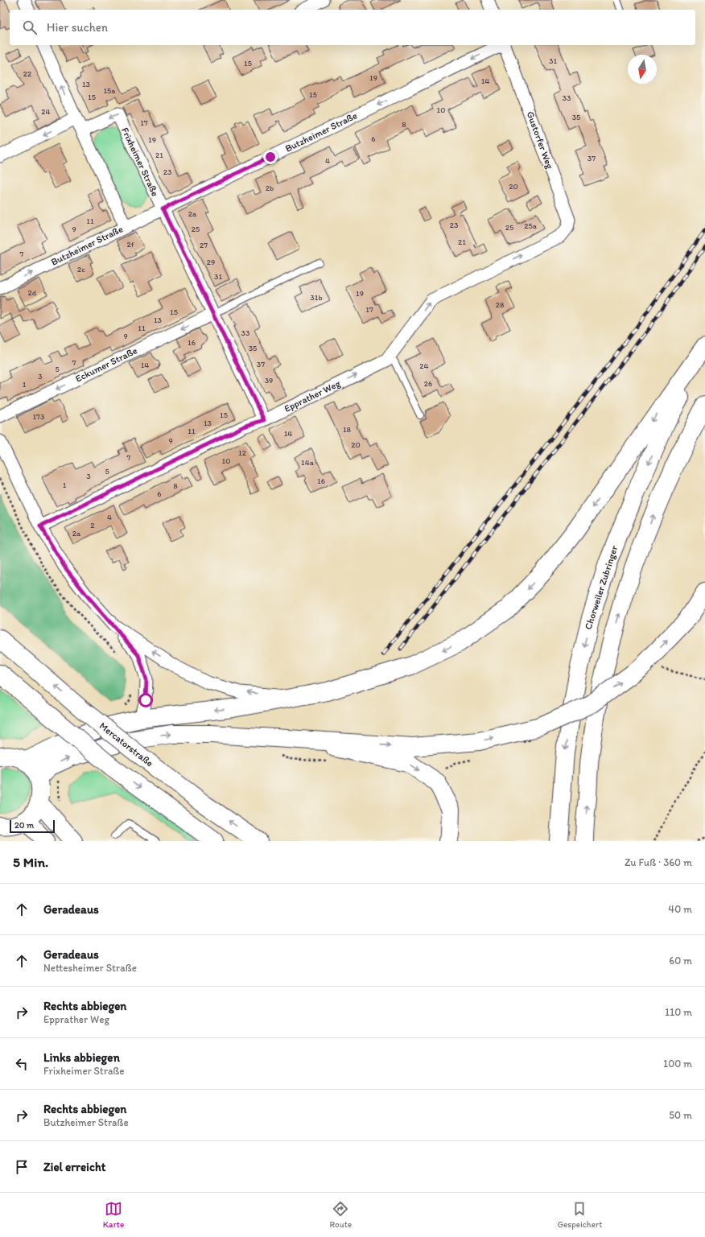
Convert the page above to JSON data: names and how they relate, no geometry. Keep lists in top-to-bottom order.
{
  "streets": {
    "main road": ["Chorweiler Zubringer", "Mercatorstraße"],
    "street": [
      "Butzheimer Straße",
      "Gustorfer Weg",
      "Frixheimer Straße",
      "Eckumer Straße",
      "Epprather Weg"
    ]
  },
  "crossings": [
    ["Butzheimer Straße", "Frixheimer Straße"],
    ["Gustorfer Weg", "Epprather Weg"],
    ["Frixheimer Straße", "Eckumer Straße"],
    ["Frixheimer Straße", "Epprather Weg"]
  ],
  "one_way": ["Eckumer Straße", "Epprather Weg"],
  "house_numbers": [
    "31",
    "15",
    "22",
    "19",
    "14",
    "13",
    "15a",
    "15",
    "15",
    "33",
    "10",
    "24",
    "35",
    "17",
    "8",
    "6",
    "19",
    "21",
    "37",
    "4",
    "23",
    "20",
    "2b",
    "2a",
    "11",
    "23",
    "25a",
    "25",
    "9",
    "25",
    "21",
    "2f",
    "27",
    "7",
    "29",
    "2c",
    "31",
    "2d",
    "19",
    "31b",
    "28",
    "17",
    "15",
    "13",
    "11",
    "33",
    "9",
    "16",
    "35",
    "7",
    "37",
    "14",
    "24",
    "5",
    "3",
    "39",
    "26",
    "1",
    "15",
    "173",
    "13",
    "18",
    "11",
    "14",
    "9",
    "20",
    "12",
    "7",
    "10",
    "14a",
    "5",
    "3",
    "16",
    "1",
    "8",
    "6",
    "4",
    "2",
    "2a"
  ],
  "scale_bar": "20 m",
  "north": "bottom",
  "page": {
    "search": "Hier suchen",
    "scale": "20 m",
    "heading": ["5 Min.", "Zu Fuß · 360 m"],
    "list": [
      ["Geradeaus", "40 m"],
      ["Geradeaus", "Nettesheimer Straße", "60 m"],
      ["Rechts abbiegen", "Epprather Weg", "110 m"],
      ["Links abbiegen", "Frixheimer Straße", "100 m"],
      ["Rechts abbiegen", "Butzheimer Straße", "50 m"],
      "Ziel erreicht"
    ],
    "nav": ["Karte", "Route", "Gespeichert"]
  }
}
